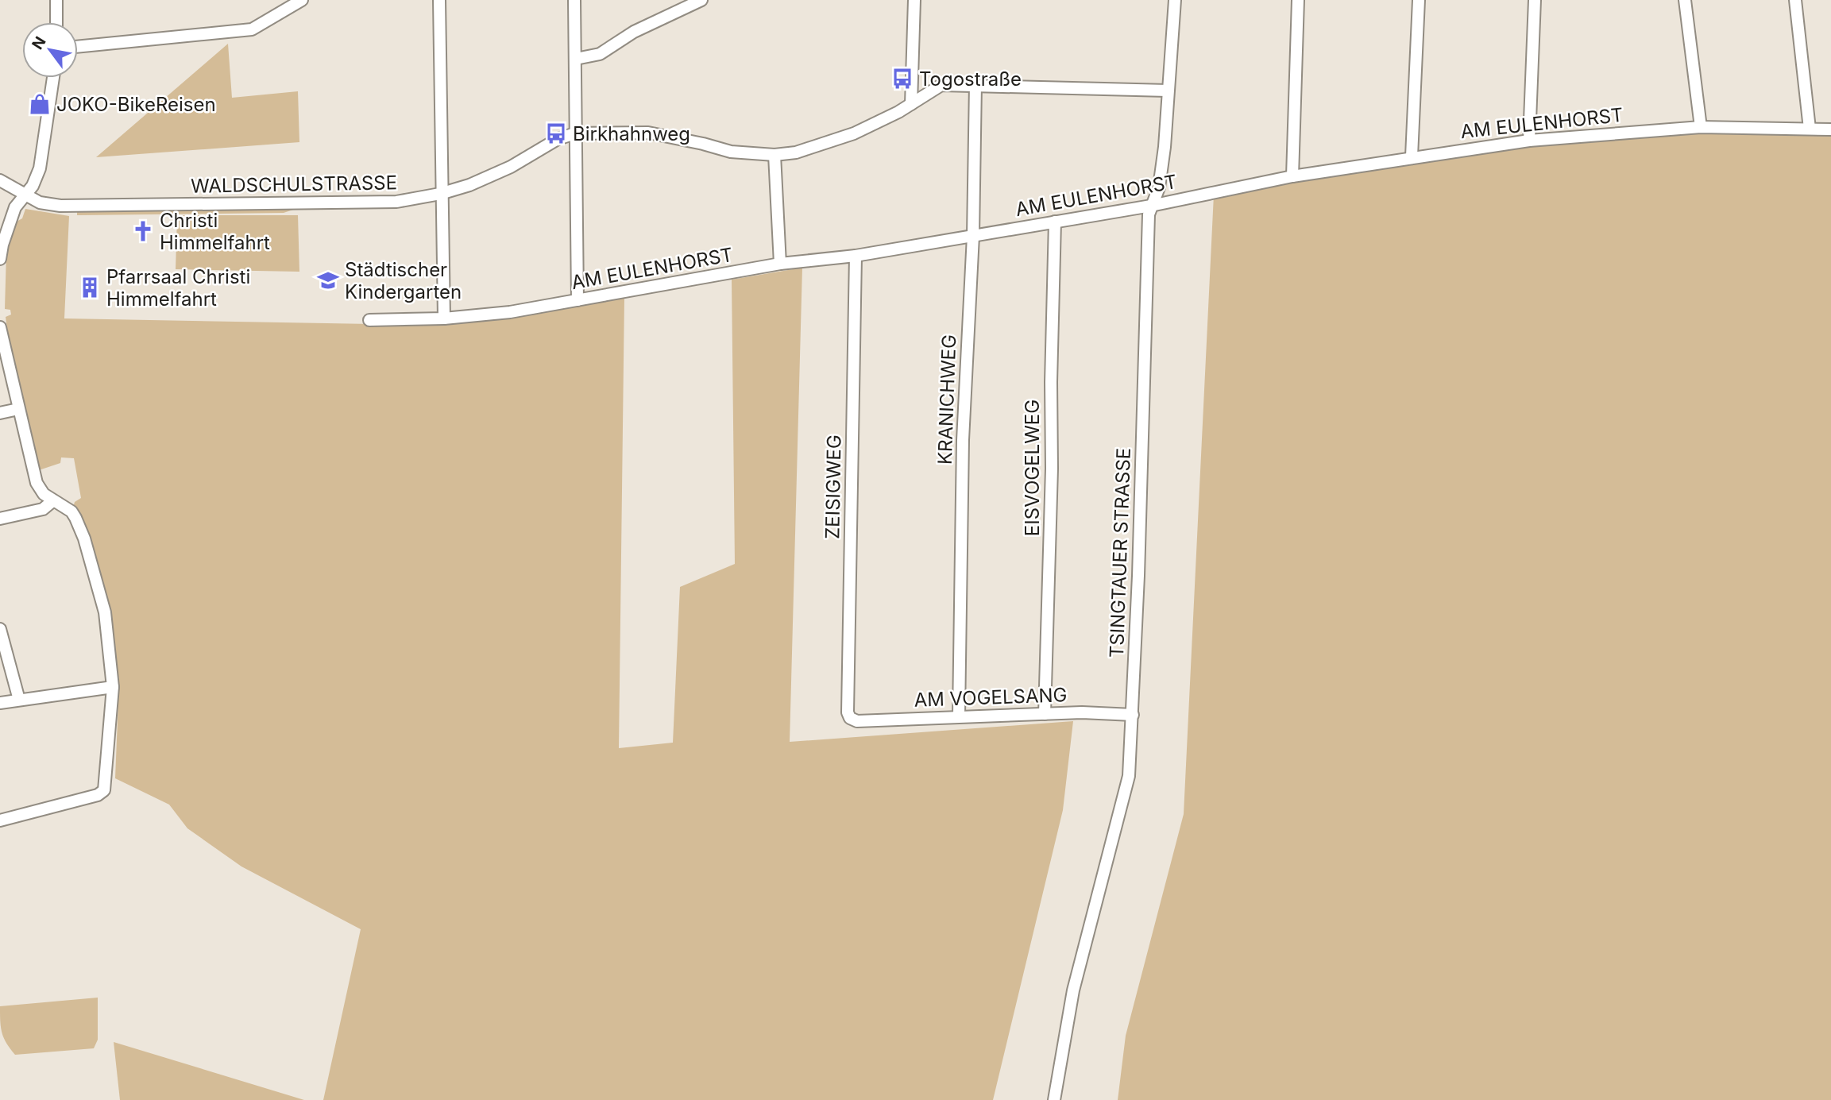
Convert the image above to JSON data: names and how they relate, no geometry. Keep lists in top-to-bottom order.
{
  "streets": {
    "street": [
      "AM EULENHORST",
      "WALDSCHULSTRASSE",
      "KRANICHWEG",
      "EISVOGELWEG",
      "ZEISIGWEG",
      "TSINGTAUER STRASSE",
      "AM VOGELSANG"
    ]
  },
  "crossings": [
    ["AM EULENHORST", "KRANICHWEG"],
    ["AM EULENHORST", "EISVOGELWEG"],
    ["AM EULENHORST", "ZEISIGWEG"],
    ["AM EULENHORST", "TSINGTAUER STRASSE"],
    ["WALDSCHULSTRASSE", "KRANICHWEG"],
    ["WALDSCHULSTRASSE", "TSINGTAUER STRASSE"],
    ["KRANICHWEG", "AM VOGELSANG"],
    ["EISVOGELWEG", "AM VOGELSANG"],
    ["ZEISIGWEG", "AM VOGELSANG"],
    ["TSINGTAUER STRASSE", "AM VOGELSANG"]
  ],
  "places": {
    "bus stop": ["Togostraße", "Birkhahnweg"],
    "shop": ["JOKO-BikeReisen"],
    "church": ["Christi Himmelfahrt"],
    "school or university": ["Städtischer Kindergarten"],
    "building": ["Pfarrsaal Christi Himmelfahrt"]
  },
  "north": "top left"
}
